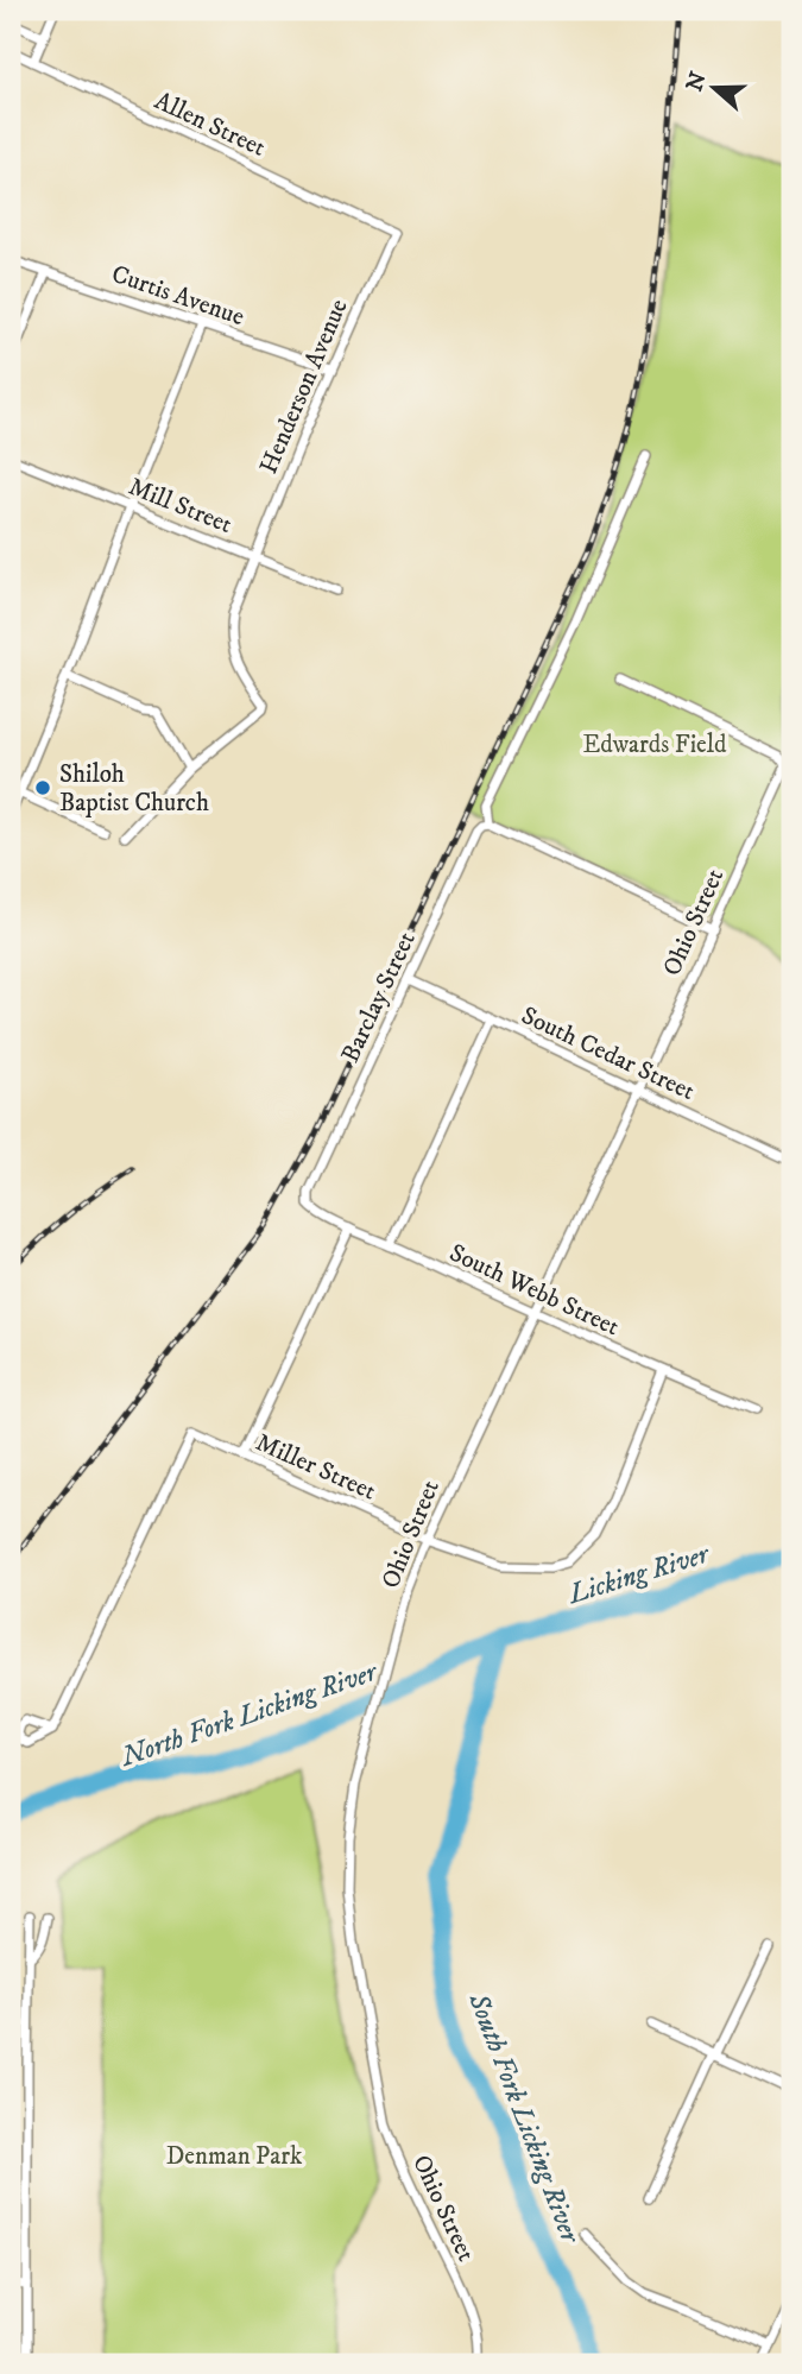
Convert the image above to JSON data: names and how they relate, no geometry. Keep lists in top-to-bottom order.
{
  "streets": {
    "street": [
      "Allen Street",
      "Curtis Avenue",
      "Henderson Avenue",
      "Mill Street",
      "Ohio Street",
      "Barclay Street",
      "South Cedar Street",
      "South Webb Street",
      "Miller Street"
    ]
  },
  "crossings": [
    ["Allen Street", "Henderson Avenue"],
    ["Curtis Avenue", "Henderson Avenue"],
    ["Henderson Avenue", "Mill Street"],
    ["Ohio Street", "South Cedar Street"],
    ["Ohio Street", "South Webb Street"],
    ["Ohio Street", "Miller Street"],
    ["Barclay Street", "South Cedar Street"],
    ["Barclay Street", "South Webb Street"],
    ["South Webb Street", "Miller Street"]
  ],
  "water": ["Licking River", "North Fork Licking River", "South Fork Licking River"],
  "parks": ["Edwards Field", "Denman Park"],
  "places": ["Shiloh Baptist Church"],
  "north": "left"
}
